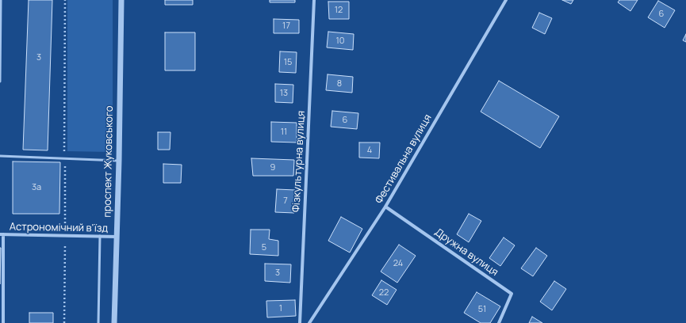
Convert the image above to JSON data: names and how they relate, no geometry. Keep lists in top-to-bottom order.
{
  "streets": {
    "street": [
      "Фестивальна вулиця",
      "проспект Жуковського",
      "Фізкультурна вулиця",
      "Астрономічний в'їзд",
      "Дружна вулиця"
    ]
  },
  "crossings": [
    ["Фестивальна вулиця", "Дружна вулиця"],
    ["проспект Жуковського", "Астрономічний в'їзд"]
  ],
  "house_numbers": [
    "12",
    "6",
    "17",
    "10",
    "3",
    "15",
    "8",
    "13",
    "6",
    "11",
    "4",
    "9",
    "3а",
    "7",
    "5",
    "24",
    "3",
    "22",
    "1",
    "51"
  ]
}
